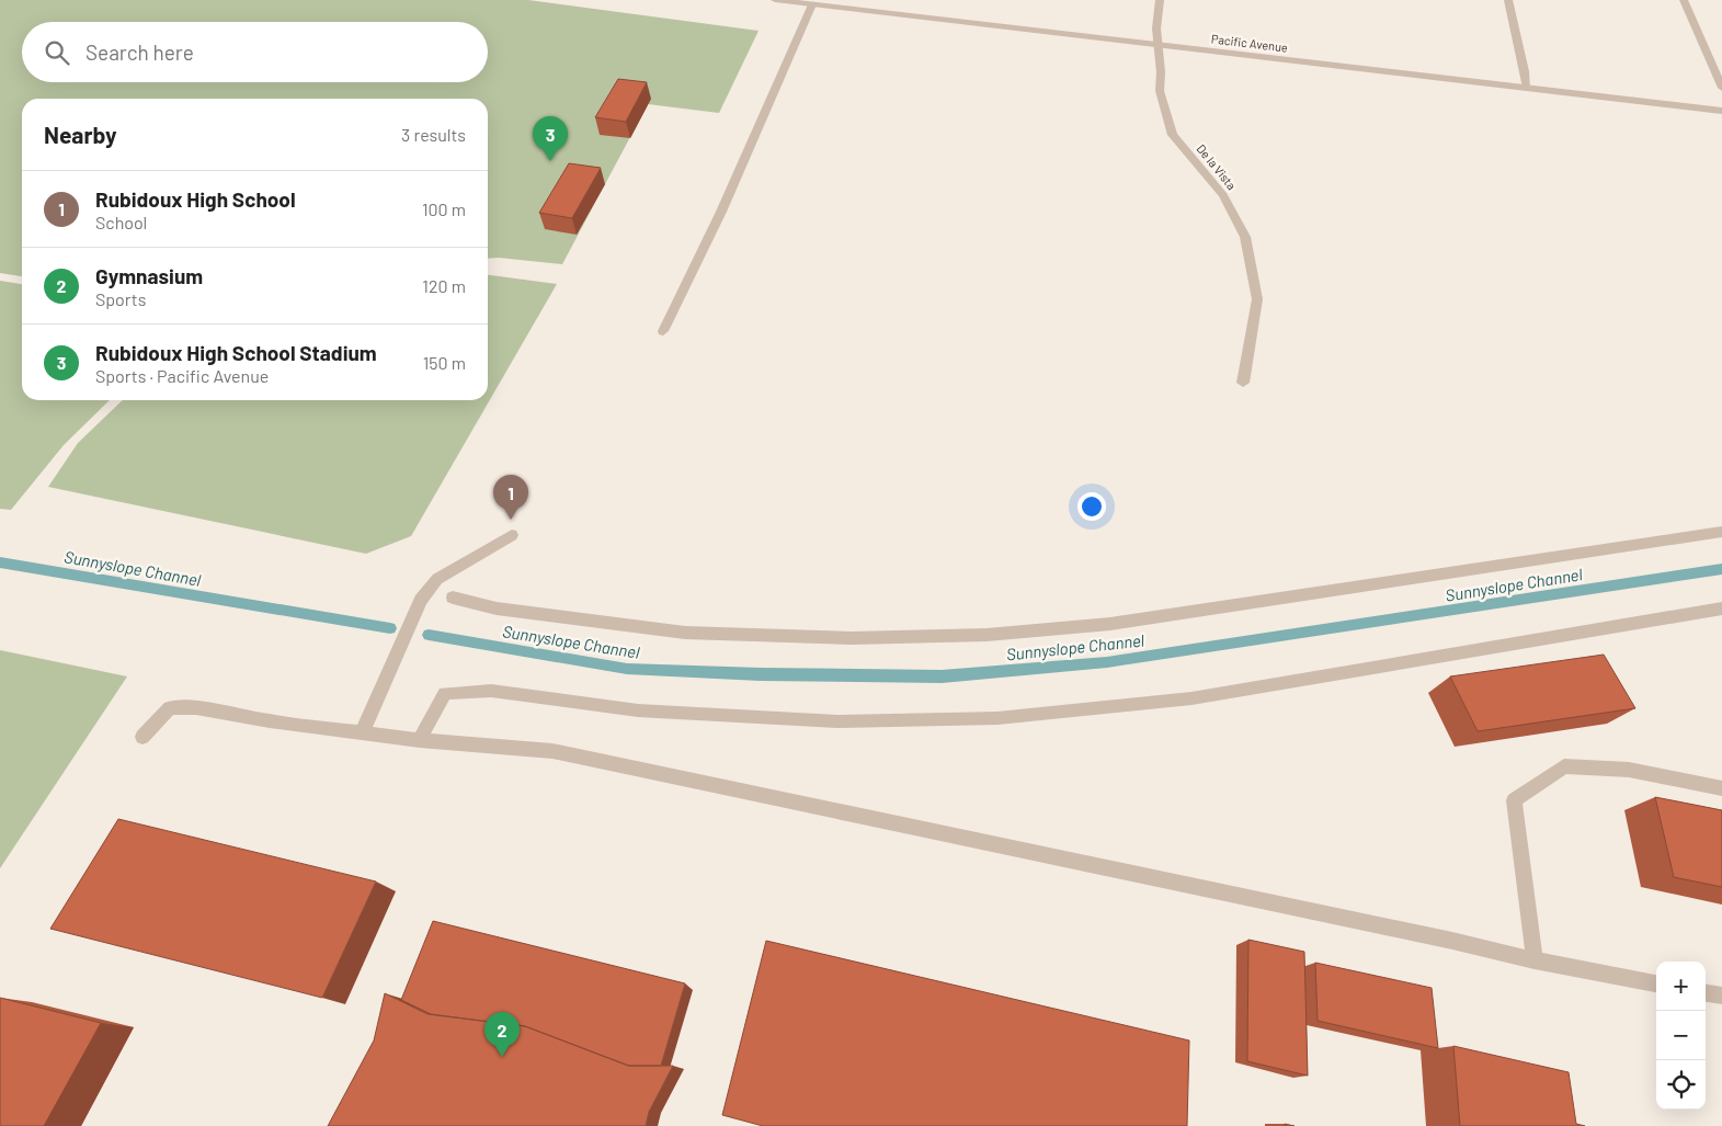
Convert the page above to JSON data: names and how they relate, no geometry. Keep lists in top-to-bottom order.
{
  "streets": {
    "street": ["Pacific Avenue", "De la Vista"]
  },
  "crossings": [
    ["Pacific Avenue", "De la Vista"]
  ],
  "water": ["Sunnyslope Channel"],
  "page": {
    "search": "Search here",
    "heading": ["Nearby", "3 results"],
    "pins": ["3", "1", "2"],
    "list": [
      {
        "mark": "1",
        "name": "Rubidoux High School",
        "note": "School",
        "value": "100 m"
      },
      {
        "mark": "2",
        "name": "Gymnasium",
        "note": "Sports",
        "value": "120 m"
      },
      {
        "mark": "3",
        "name": "Rubidoux High School Stadium",
        "note": "Sports · Pacific Avenue",
        "value": "150 m"
      }
    ],
    "map_buttons": ["+", "−"]
  }
}
